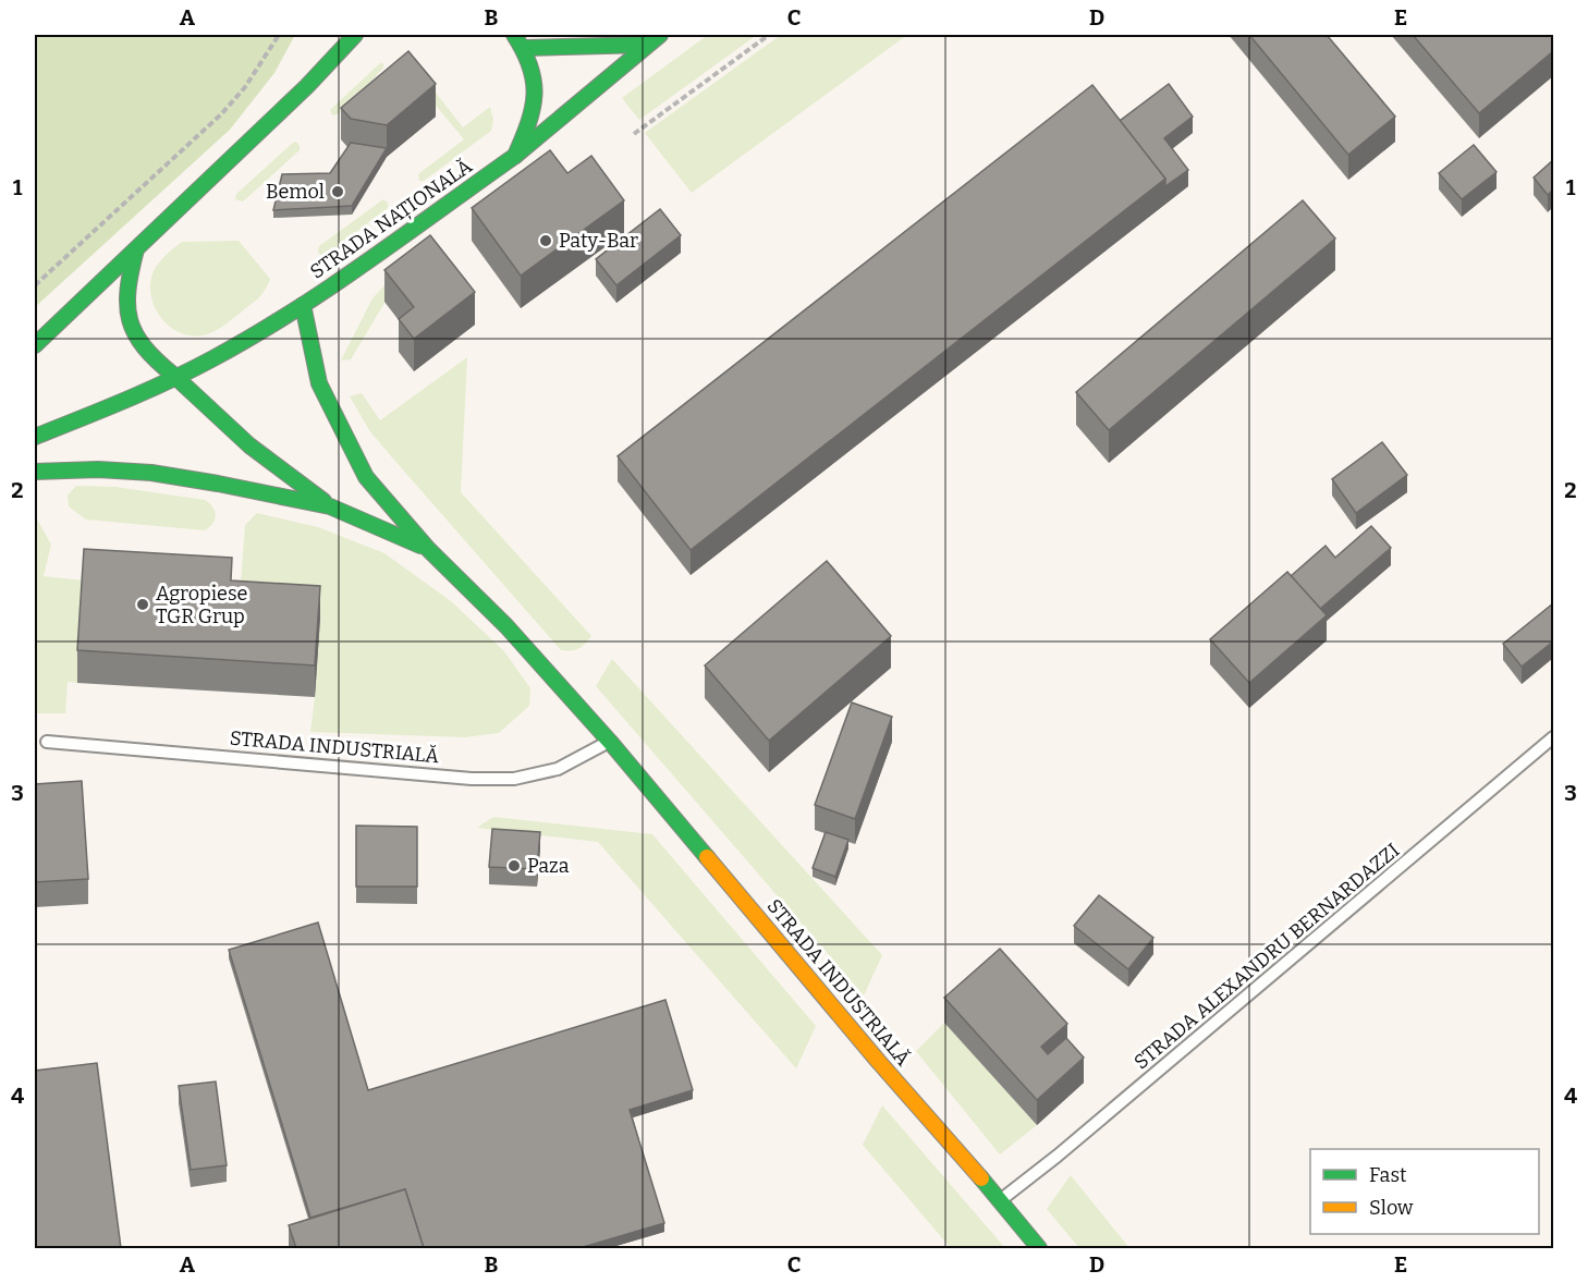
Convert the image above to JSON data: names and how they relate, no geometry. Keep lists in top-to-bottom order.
{
  "streets": {
    "street": ["STRADA NAȚIONALĂ", "STRADA INDUSTRIALĂ"],
    "lane": ["STRADA ALEXANDRU BERNARDAZZI"]
  },
  "crossings": [
    ["STRADA NAȚIONALĂ", "STRADA INDUSTRIALĂ"],
    ["STRADA INDUSTRIALĂ", "STRADA ALEXANDRU BERNARDAZZI"]
  ],
  "places": [
    "Bemol",
    "Paty-Bar",
    "Agropiese TGR Grup",
    "Paza"
  ],
  "legend": ["Fast", "Slow"],
  "grid": {
    "columns": [
      "A",
      "B",
      "C",
      "D",
      "E"
    ],
    "rows": [
      "1",
      "2",
      "3",
      "4"
    ]
  }
}
